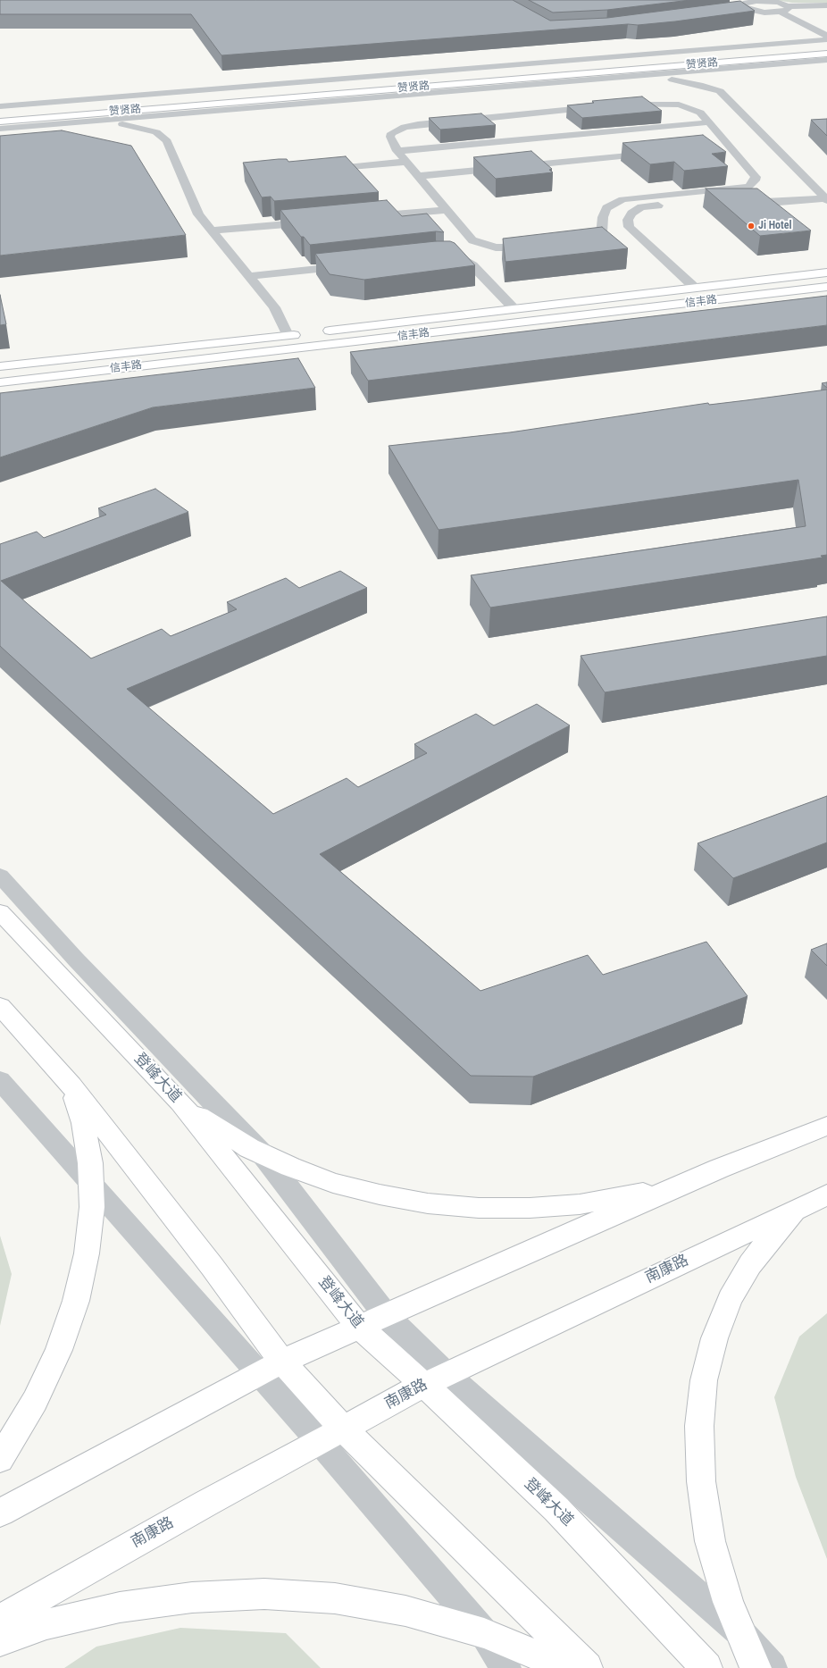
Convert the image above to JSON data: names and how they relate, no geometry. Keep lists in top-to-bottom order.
{
  "streets": {
    "main road": [
      "赞贤路",
      "信丰路",
      "登峰大道",
      "南康路"
    ]
  },
  "crossings": [
    ["登峰大道", "南康路"]
  ],
  "places": ["Ji Hotel"]
}
